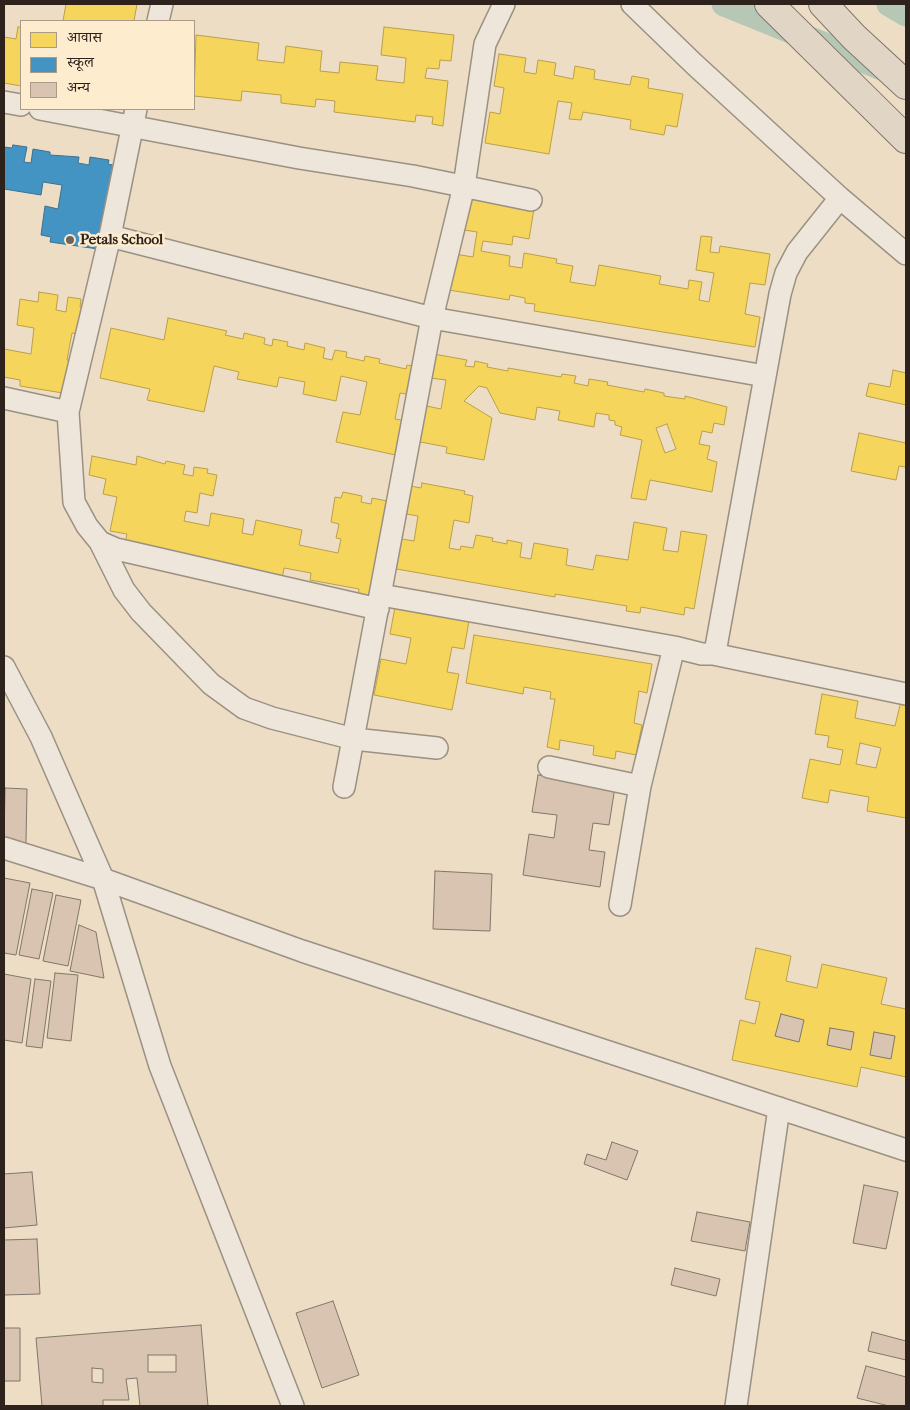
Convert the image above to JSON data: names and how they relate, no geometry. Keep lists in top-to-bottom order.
{
  "places": ["Petals School"],
  "legend": ["आवास", "स्कूल", "अन्य"]
}
